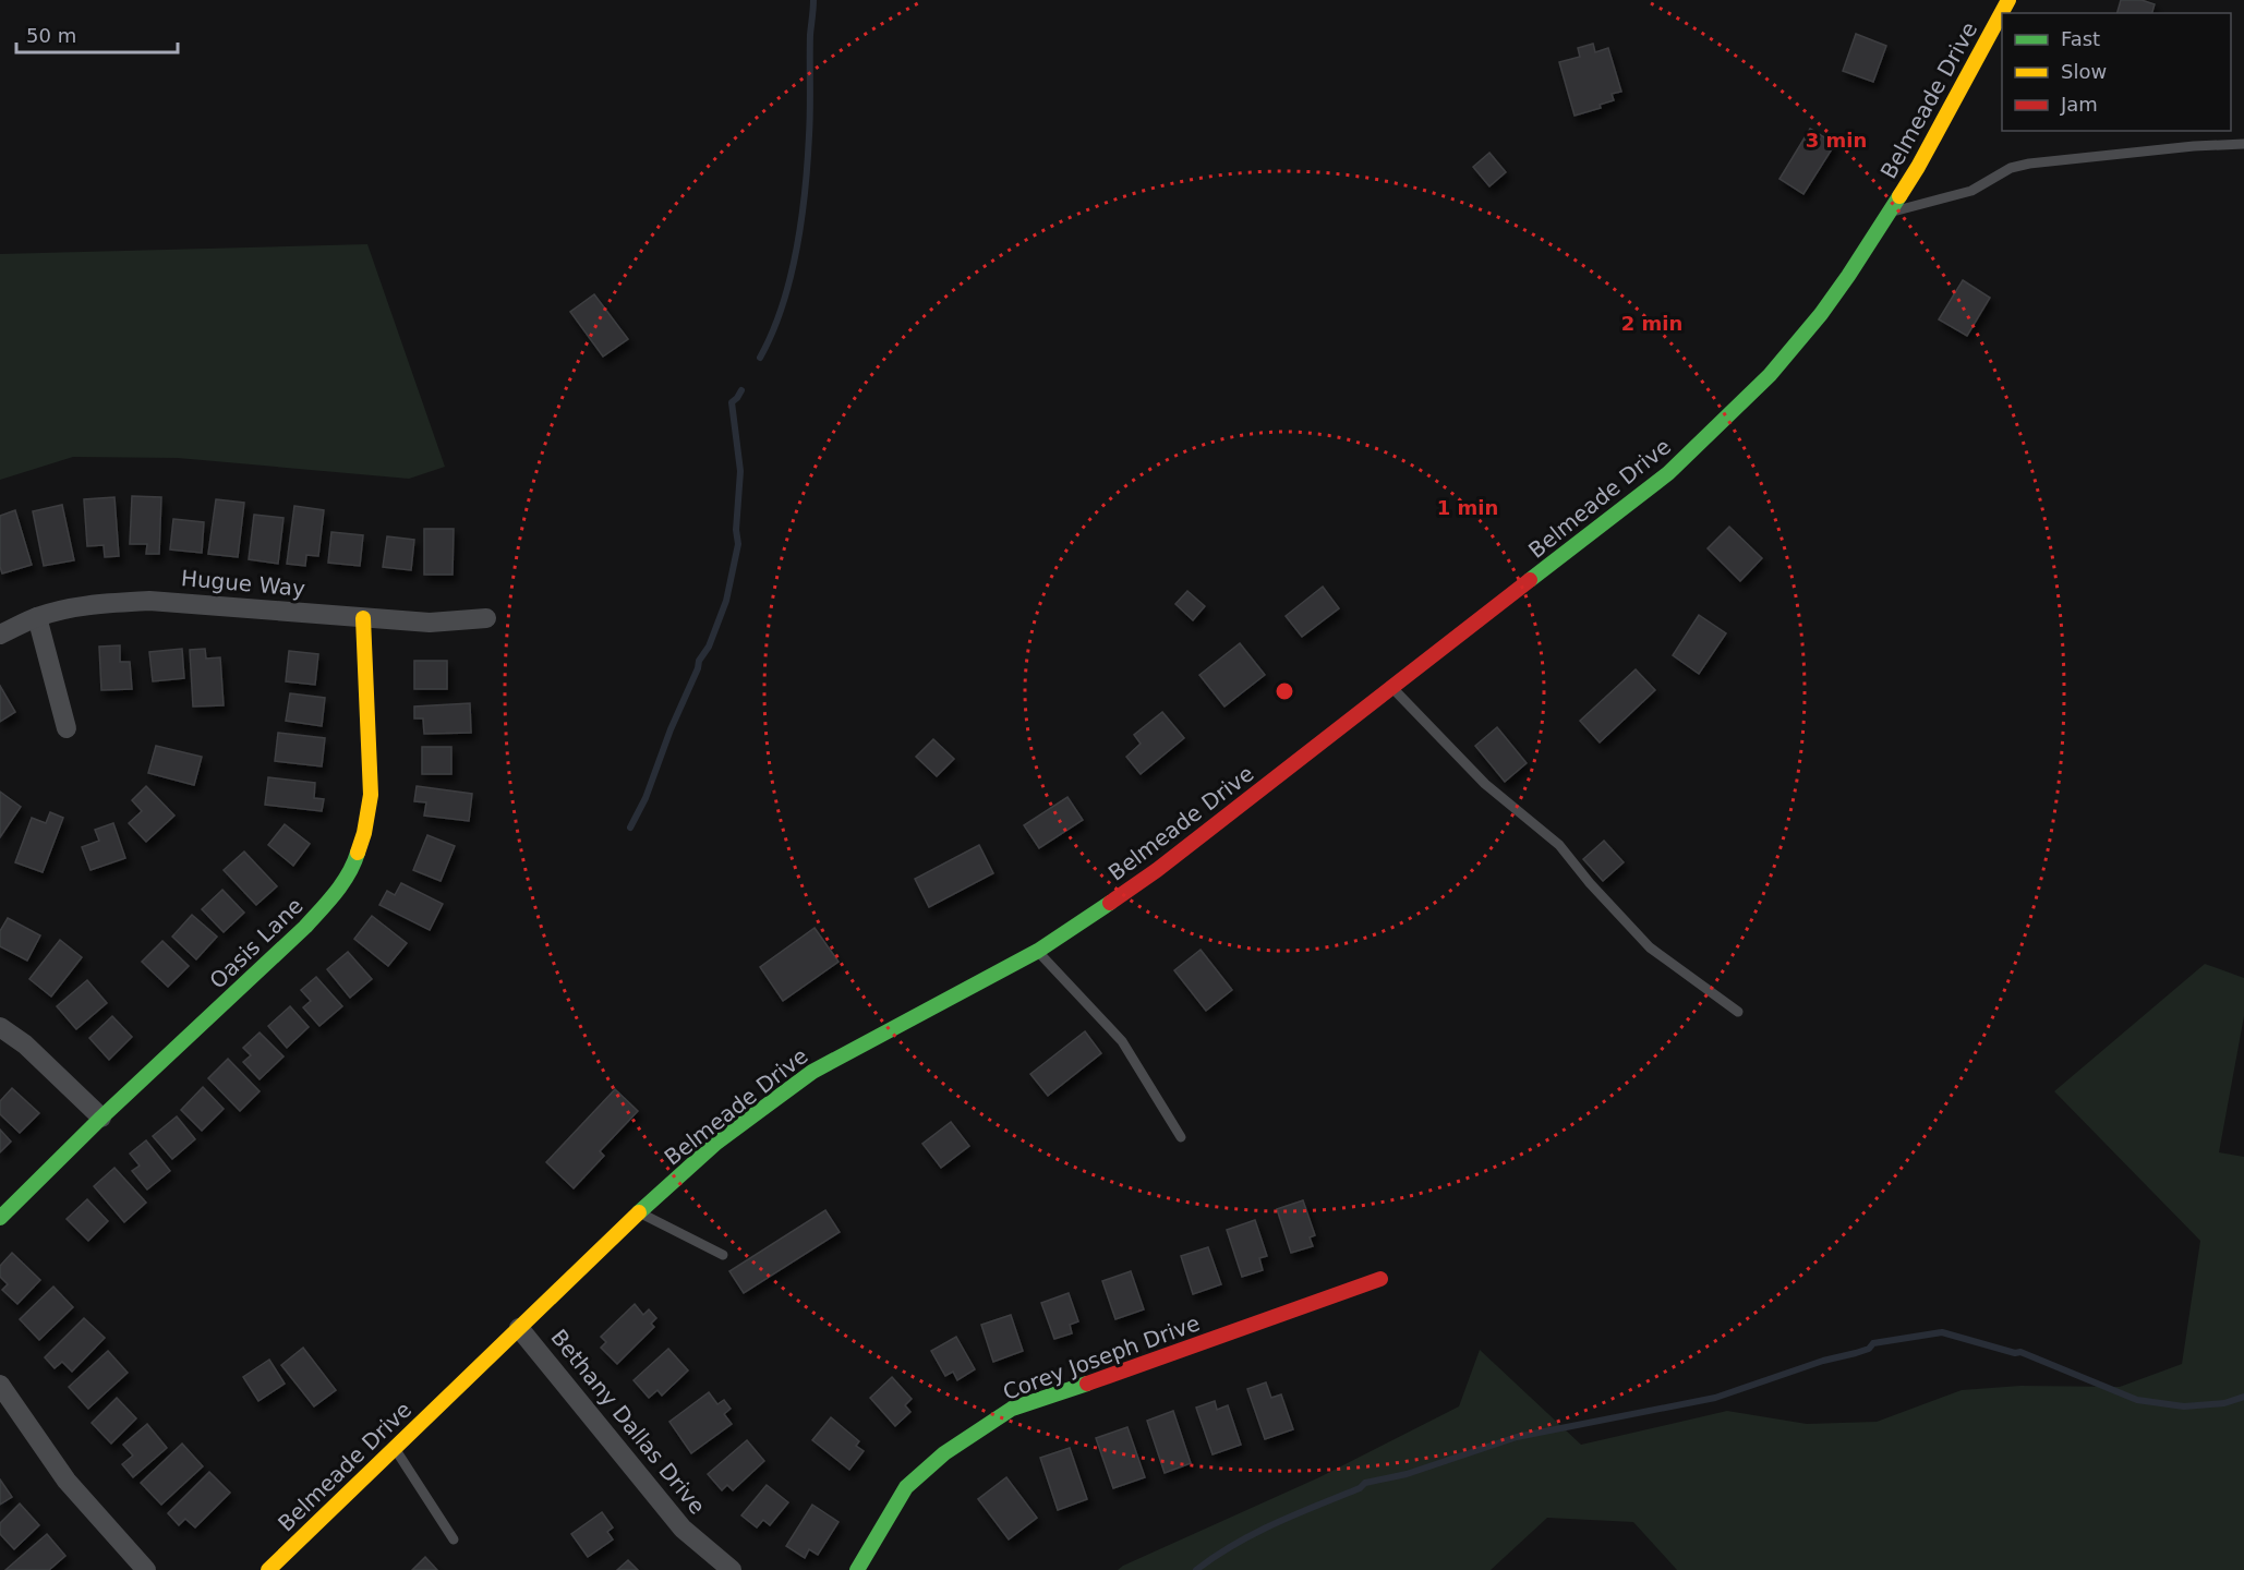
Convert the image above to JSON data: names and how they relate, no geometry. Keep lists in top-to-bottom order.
{
  "streets": {
    "street": [
      "Belmeade Drive",
      "Hugue Way",
      "Oasis Lane",
      "Corey Joseph Drive",
      "Bethany Dallas Drive"
    ]
  },
  "crossings": [
    ["Belmeade Drive", "Bethany Dallas Drive"],
    ["Hugue Way", "Oasis Lane"]
  ],
  "legend": ["Fast", "Slow", "Jam"],
  "scale_bar": "50 m",
  "rings": ["3 min", "2 min", "1 min"]
}
